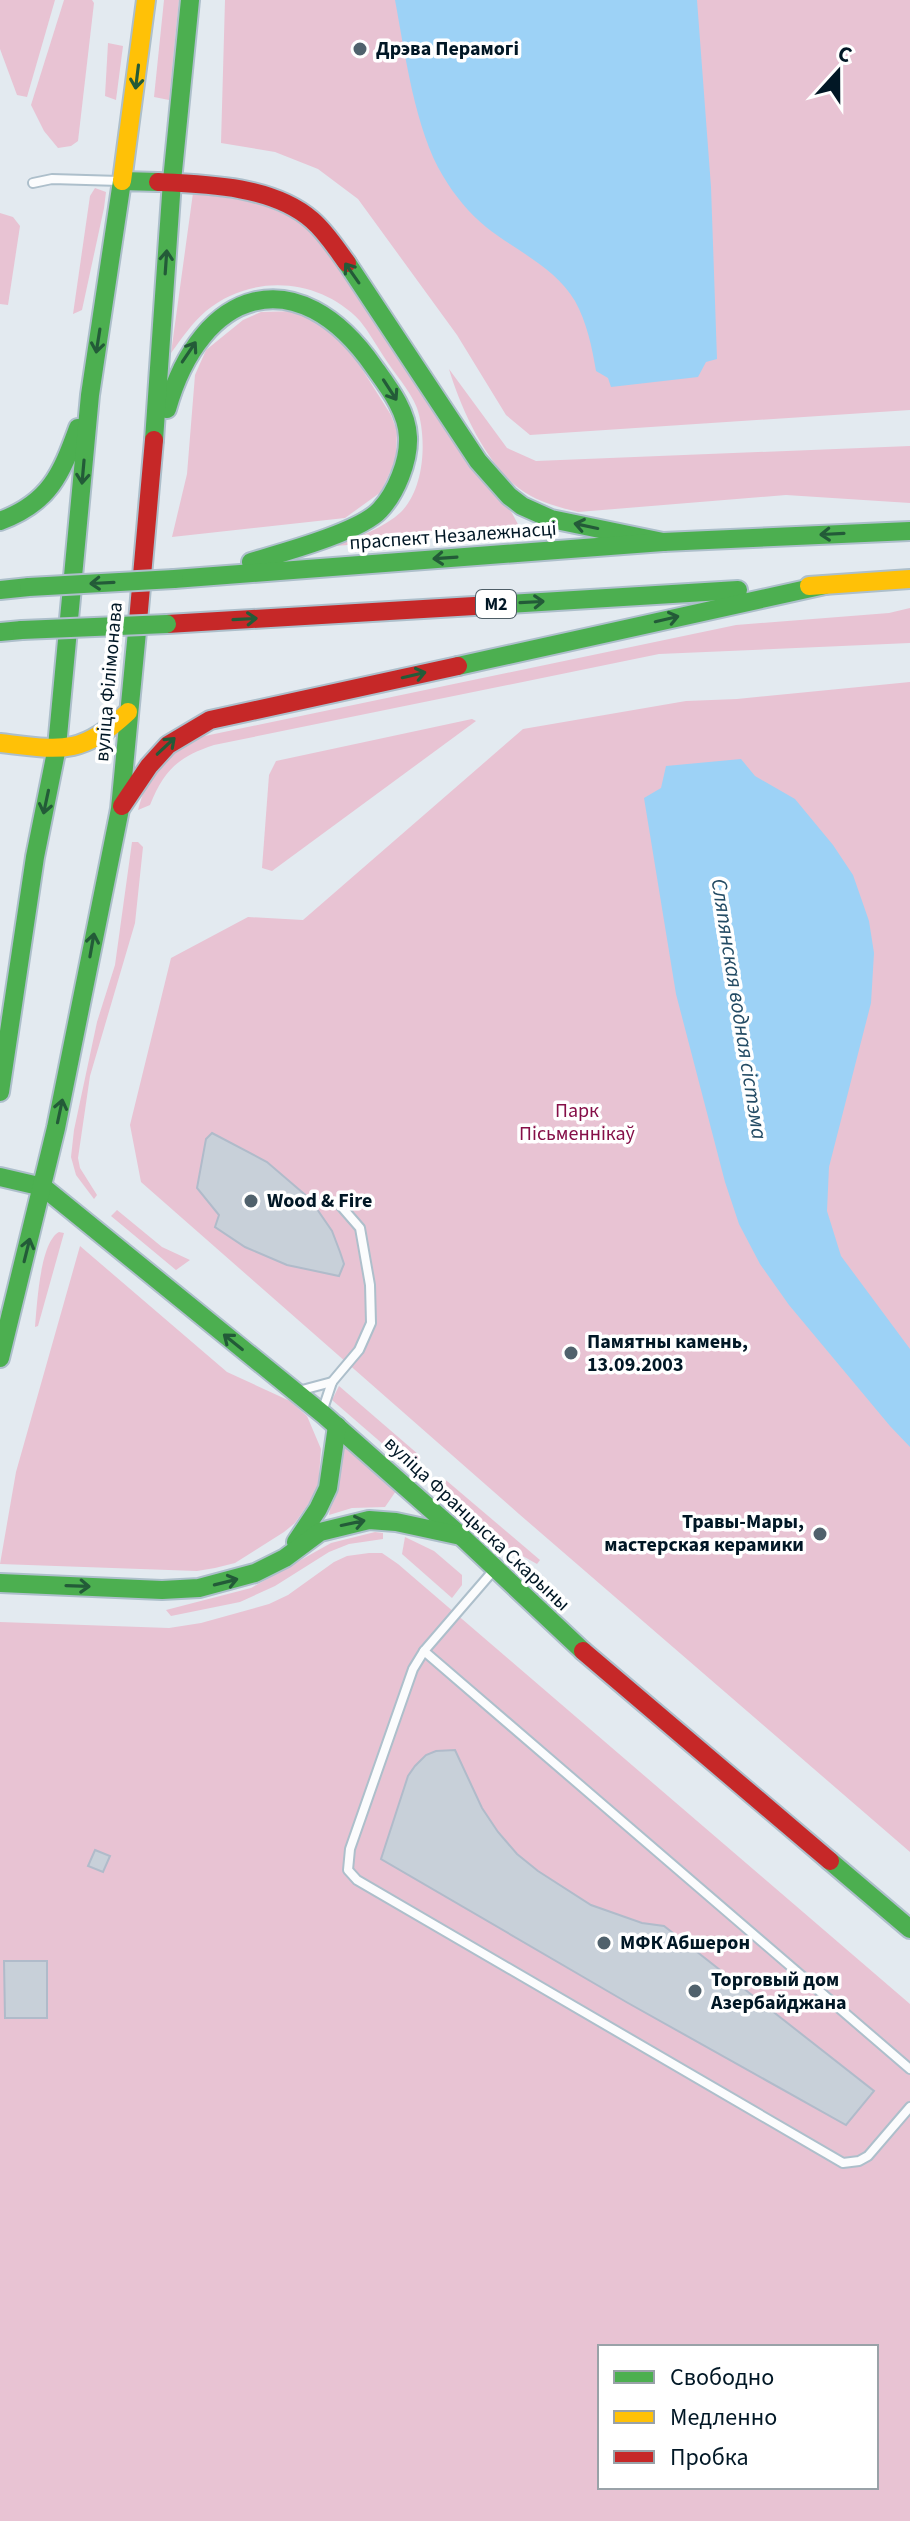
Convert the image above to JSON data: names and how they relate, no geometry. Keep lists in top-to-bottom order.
{
  "streets": {
    "main road": [
      "праспект Незалежнасці",
      "М2",
      "вуліца Філімонава",
      "вуліца Францыска Скарыны"
    ]
  },
  "crossings": [
    ["вуліца Філімонава", "вуліца Францыска Скарыны"]
  ],
  "water": ["Сляпянская водная сістэма"],
  "parks": ["Парк Пісьменнікаў"],
  "places": [
    "Дрэва Перамогі",
    "Wood & Fire",
    "Памятны камень, 13.09.2003",
    "Травы-Мары, мастерская керамики",
    "МФК Абшерон",
    "Торговый дом Азербайджана"
  ],
  "legend": ["Свободно", "Медленно", "Пробка"],
  "north": "top"
}
